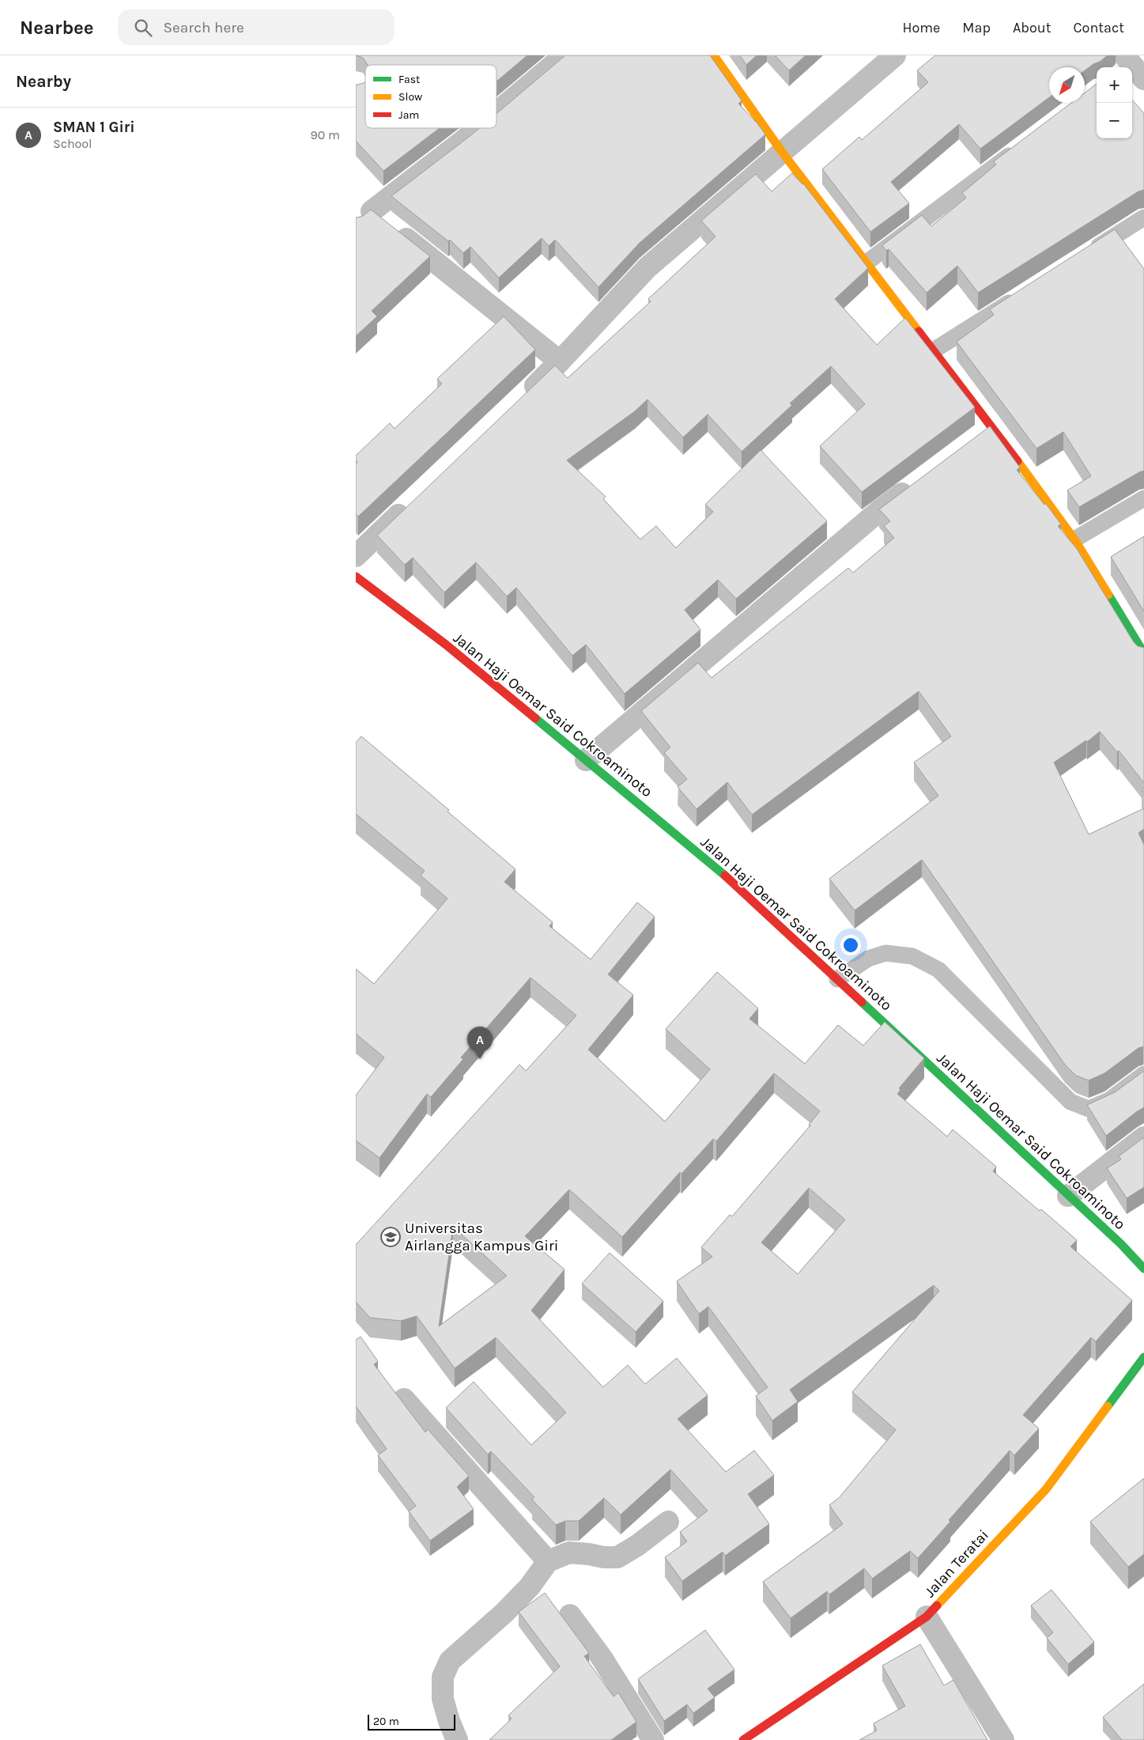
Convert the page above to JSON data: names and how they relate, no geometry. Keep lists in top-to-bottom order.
{
  "streets": {
    "street": ["Jalan Haji Oemar Said Cokroaminoto", "Jalan Teratai"]
  },
  "places": {
    "school or university": ["Universitas Airlangga Kampus Giri"]
  },
  "legend": ["Fast", "Slow", "Jam"],
  "scale_bar": "20 m",
  "north": "bottom left",
  "page": {
    "header": "Nearbee",
    "search": "Search here",
    "nav": [
      "Home",
      "Map",
      "About",
      "Contact"
    ],
    "heading": "Nearby",
    "map_buttons": ["+", "−"],
    "list": [
      {
        "mark": "A",
        "name": "SMAN 1 Giri",
        "note": "School",
        "value": "90 m"
      }
    ],
    "pins": "A",
    "scale": "20 m"
  }
}
